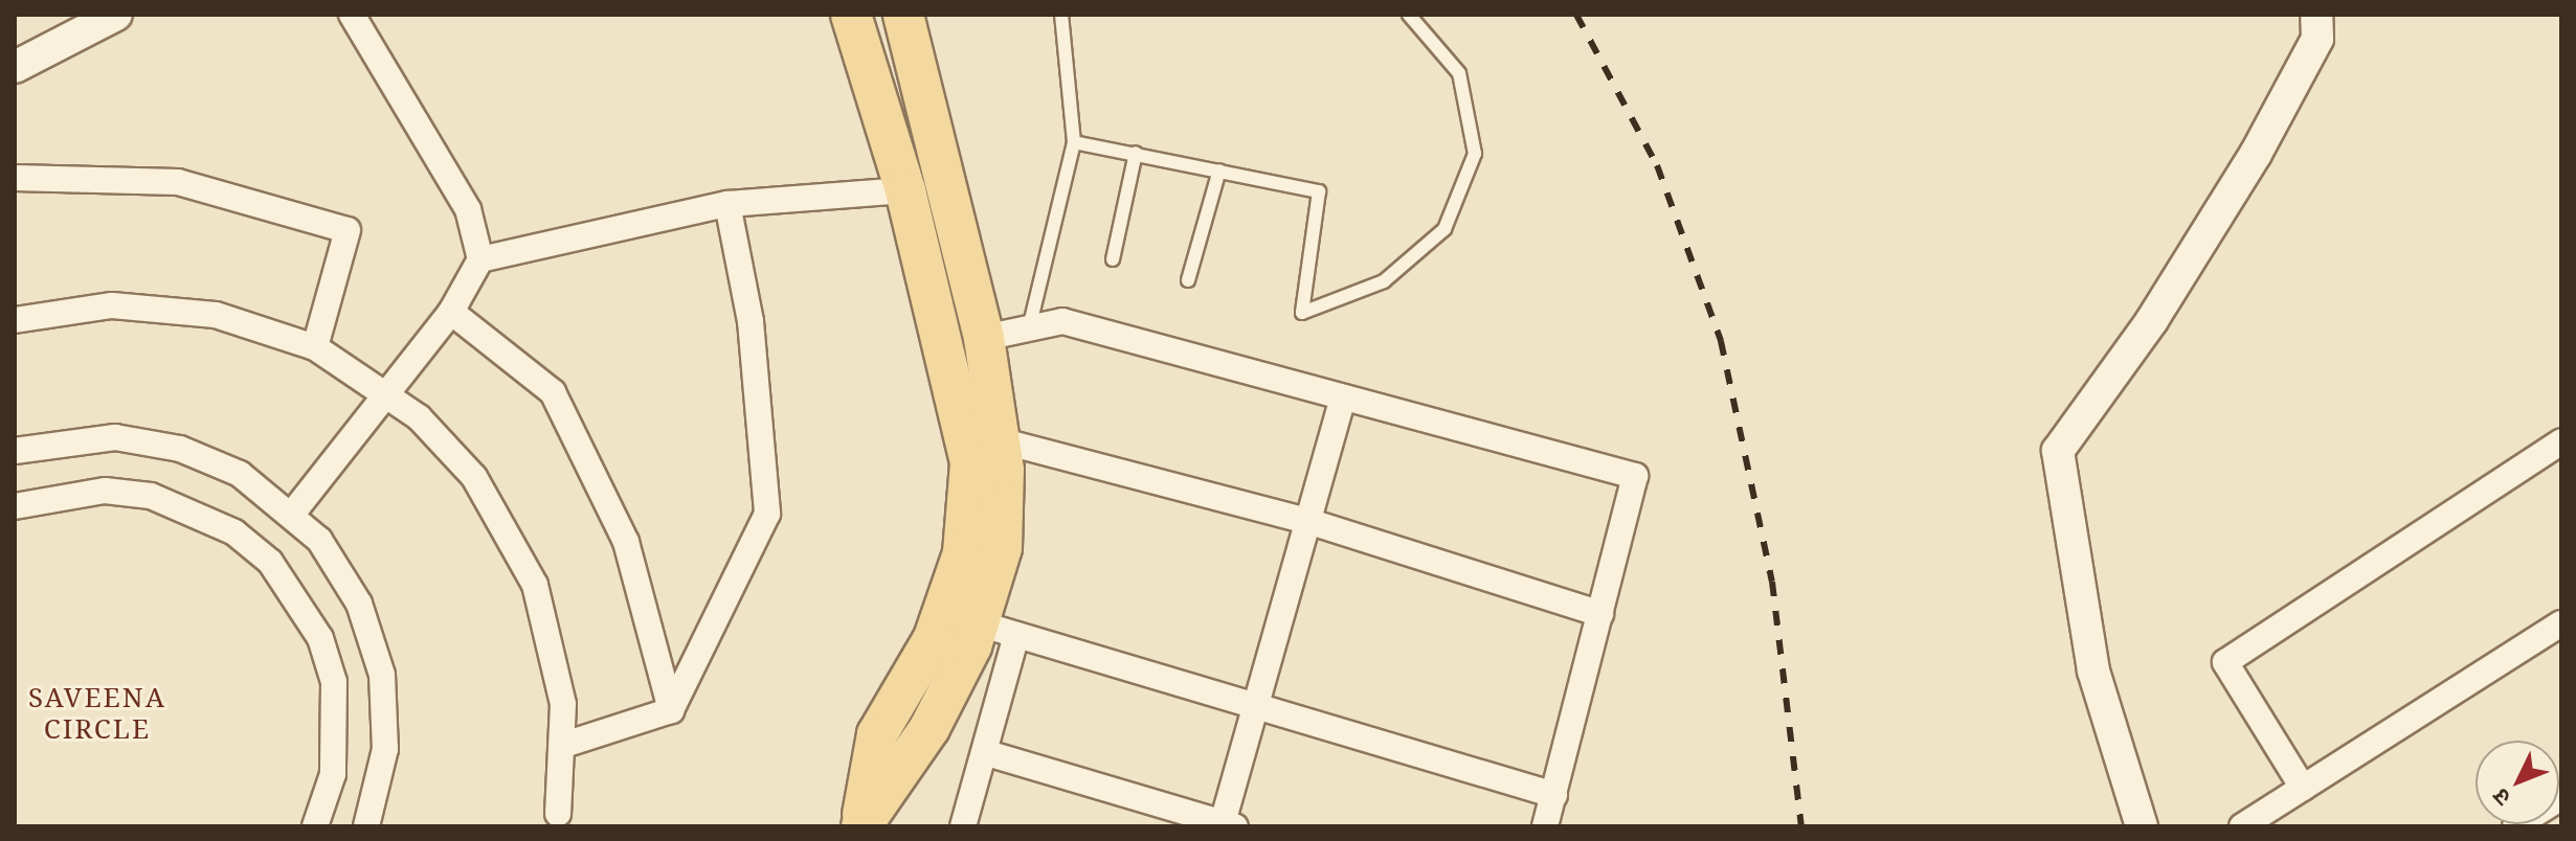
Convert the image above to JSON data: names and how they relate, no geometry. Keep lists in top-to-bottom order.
{
  "districts": ["SAVEENA CIRCLE"],
  "north": "bottom left"
}
